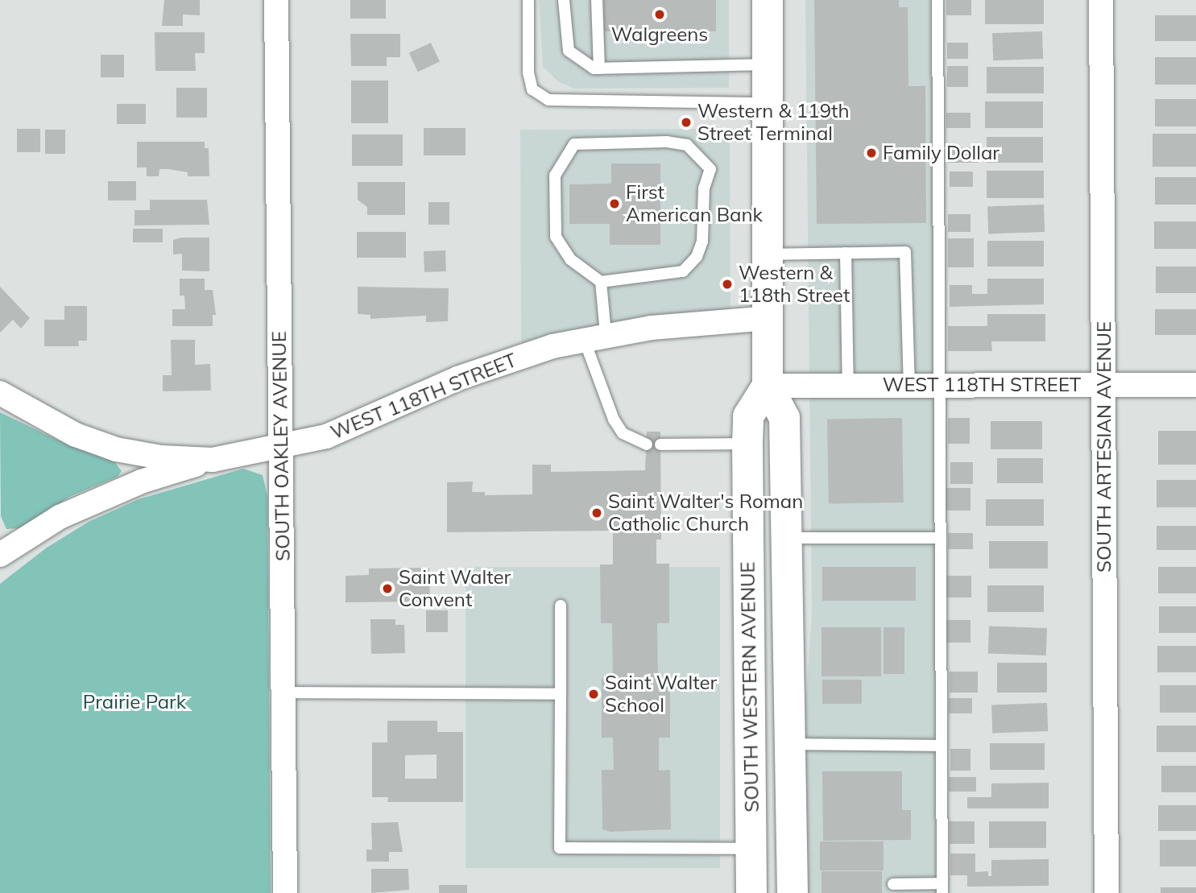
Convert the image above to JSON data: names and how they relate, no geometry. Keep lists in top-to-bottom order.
{
  "streets": {
    "main road": ["SOUTH WESTERN AVENUE"],
    "street": ["WEST 118TH STREET", "SOUTH OAKLEY AVENUE", "SOUTH ARTESIAN AVENUE"]
  },
  "crossings": [
    ["WEST 118TH STREET", "SOUTH OAKLEY AVENUE"],
    ["WEST 118TH STREET", "SOUTH ARTESIAN AVENUE"],
    ["WEST 118TH STREET", "SOUTH WESTERN AVENUE"]
  ],
  "parks": ["Prairie Park"],
  "places": [
    "Walgreens",
    "Western & 119th Street Terminal",
    "Family Dollar",
    "First American Bank",
    "Western & 118th Street",
    "Saint Walter's Roman Catholic Church",
    "Saint Walter Convent",
    "Saint Walter School"
  ]
}
